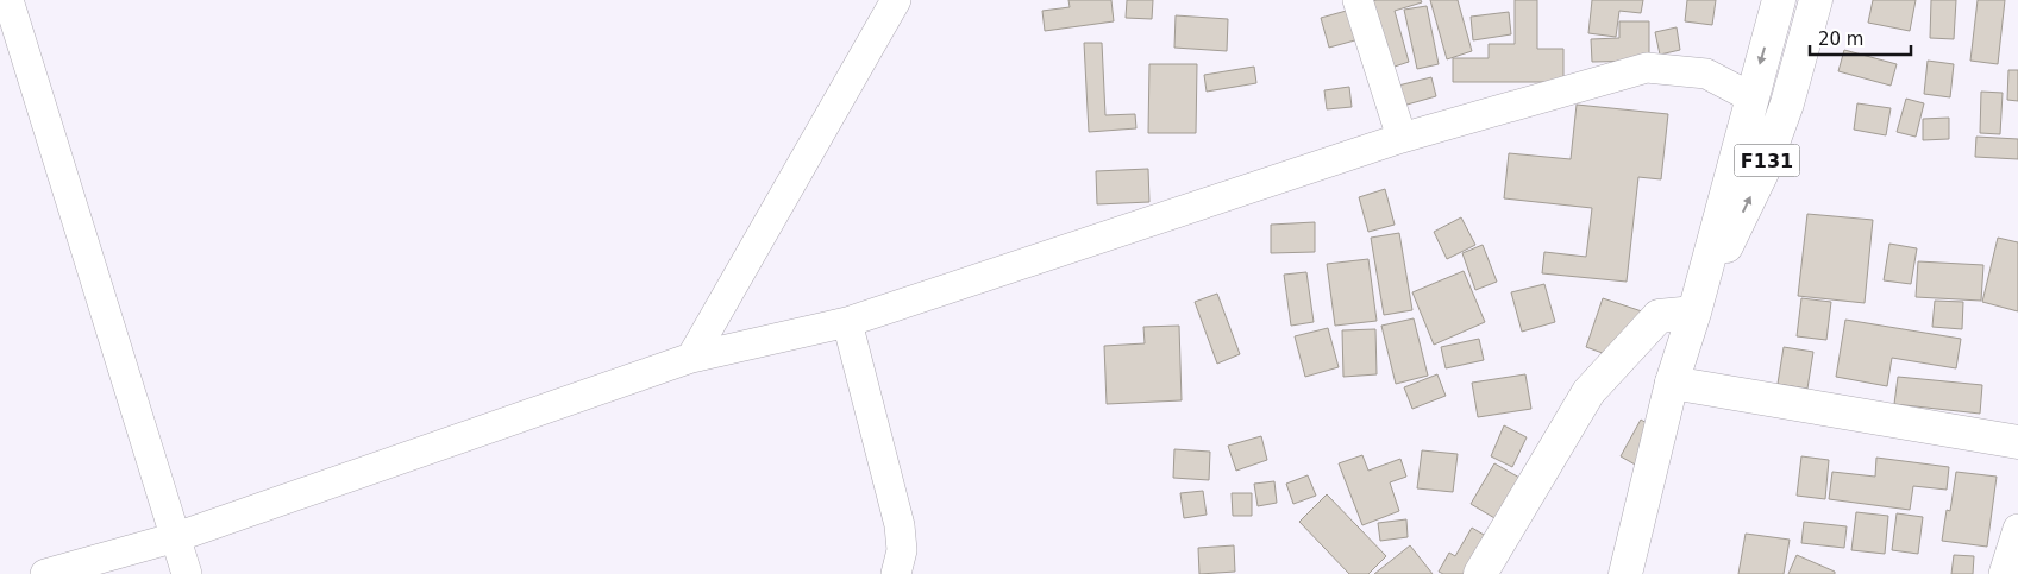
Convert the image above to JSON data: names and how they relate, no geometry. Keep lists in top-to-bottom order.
{
  "streets": {
    "main road": ["F131"]
  },
  "scale_bar": "20 m"
}
